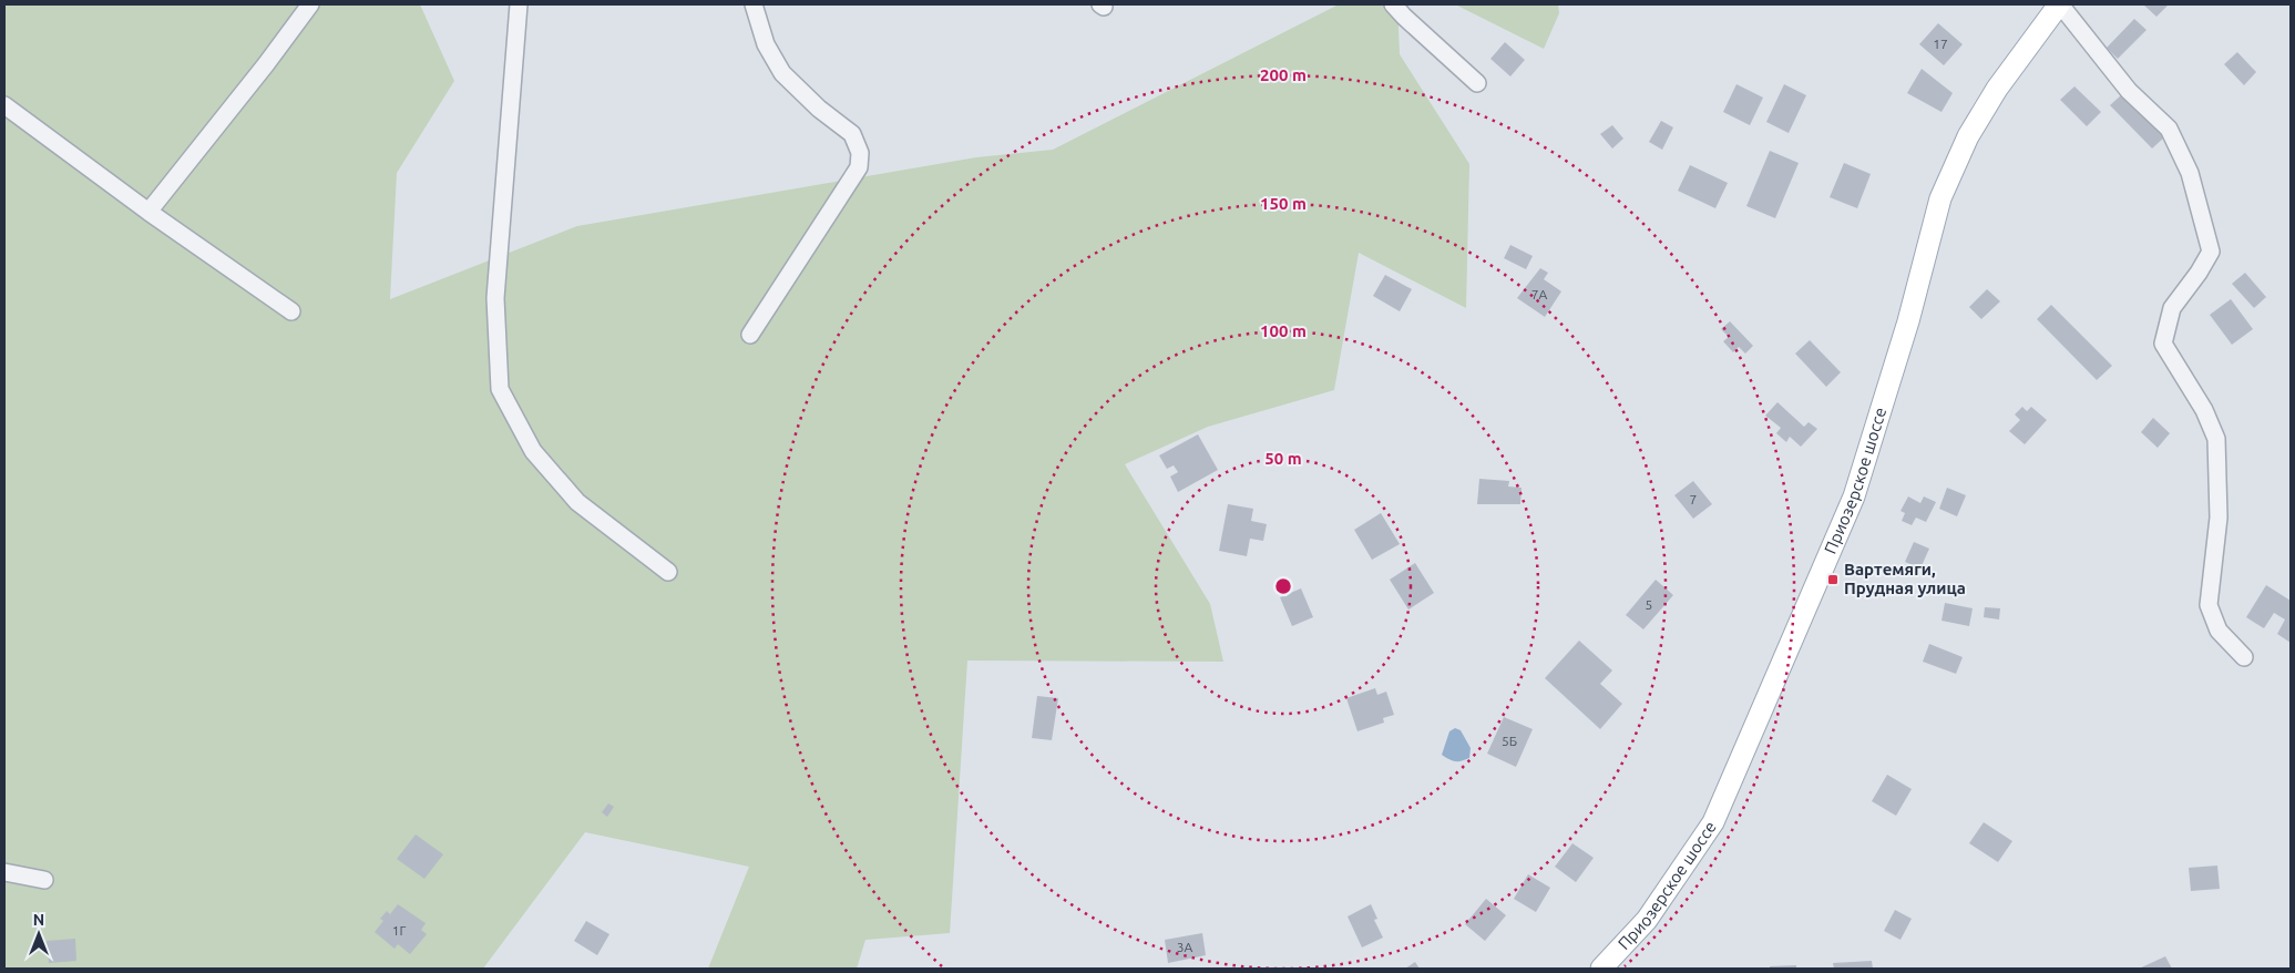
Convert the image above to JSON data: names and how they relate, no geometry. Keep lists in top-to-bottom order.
{
  "streets": {
    "main road": ["Приозерское шоссе"]
  },
  "places": {
    "transit": ["Вартемяги, Прудная улица"]
  },
  "house_numbers": [
    "17",
    "7А",
    "7",
    "5",
    "5Б",
    "1Г",
    "3А"
  ],
  "north": "top",
  "rings": [
    "200 m",
    "150 m",
    "100 m",
    "50 m"
  ]
}
